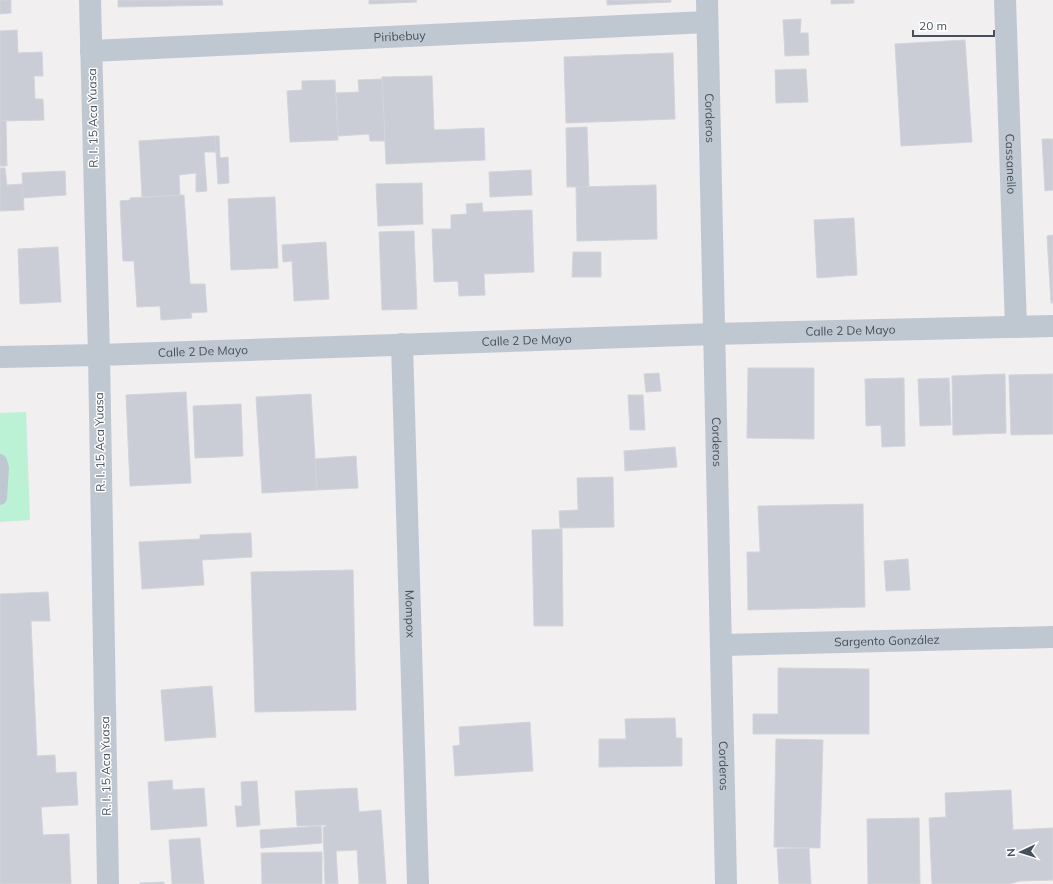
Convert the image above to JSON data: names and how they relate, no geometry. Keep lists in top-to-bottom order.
{
  "streets": {
    "street": [
      "Piribebuy",
      "R. I. 15 Aca Yuasa",
      "Corderos",
      "Cassanello",
      "Calle 2 De Mayo",
      "Mompox",
      "Sargento González"
    ]
  },
  "crossings": [
    ["Piribebuy", "R. I. 15 Aca Yuasa"],
    ["Piribebuy", "Corderos"],
    ["R. I. 15 Aca Yuasa", "Calle 2 De Mayo"],
    ["Corderos", "Calle 2 De Mayo"],
    ["Corderos", "Sargento González"],
    ["Cassanello", "Calle 2 De Mayo"],
    ["Calle 2 De Mayo", "Mompox"]
  ],
  "scale_bar": "20 m",
  "north": "left"
}
